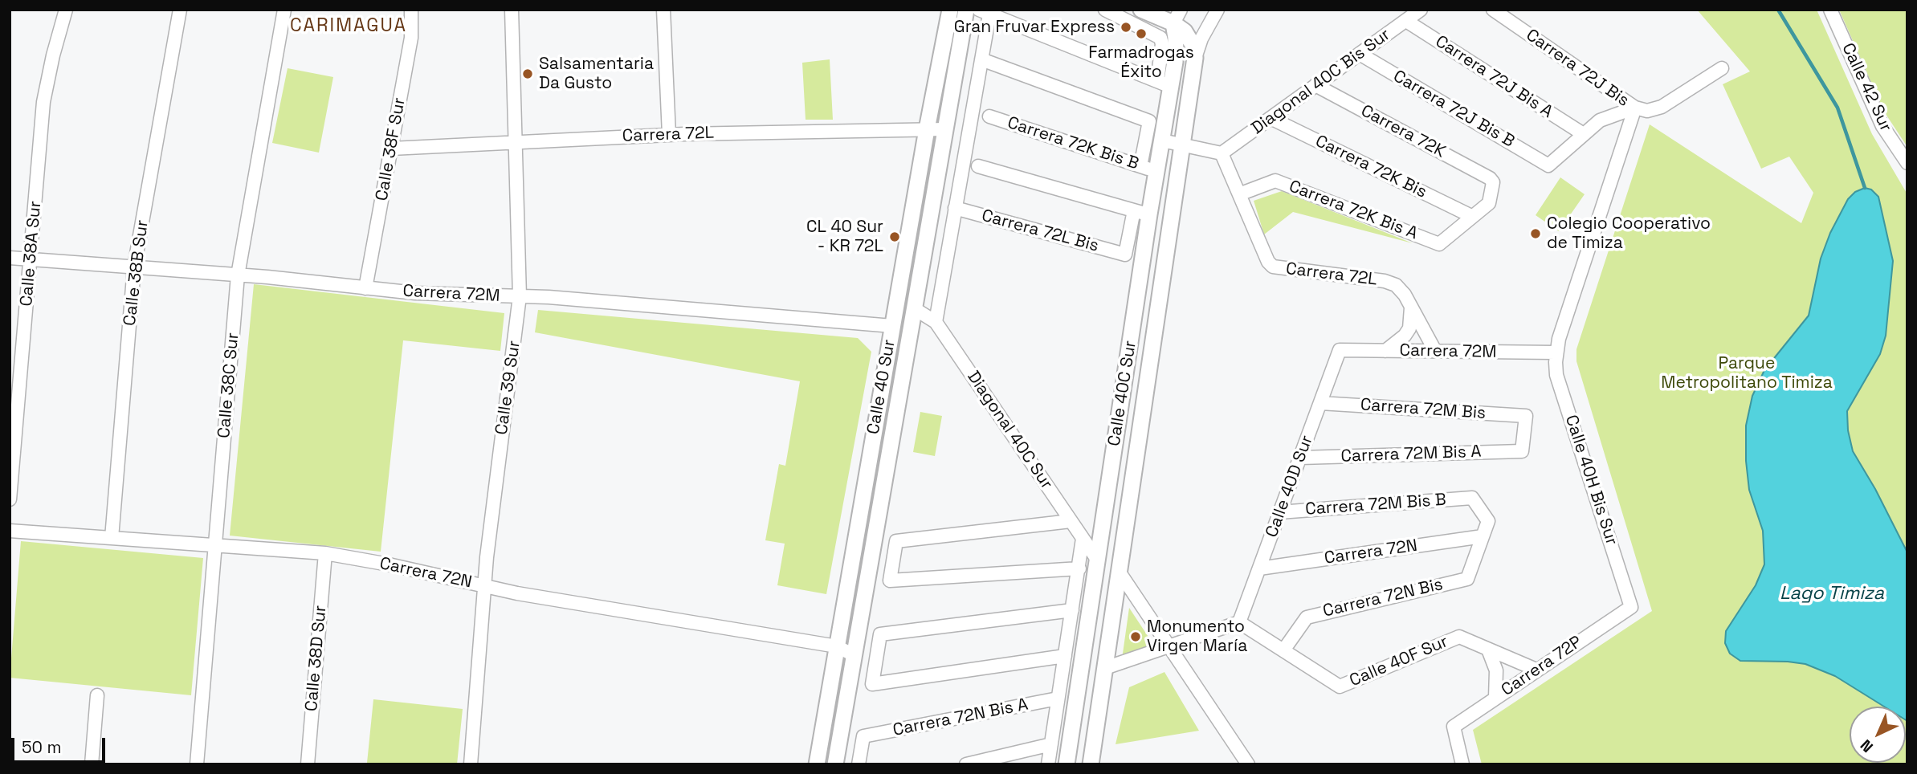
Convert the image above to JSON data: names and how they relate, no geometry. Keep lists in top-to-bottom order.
{
  "streets": {
    "street": [
      "Carrera 72J Bis",
      "Carrera 72J Bis A",
      "Diagonal 40C Bis Sur",
      "Calle 42 Sur",
      "Carrera 72J Bis B",
      "Carrera 72K",
      "Carrera 72L",
      "Carrera 72K Bis B",
      "Calle 38F Sur",
      "Carrera 72K Bis",
      "Carrera 72K Bis A",
      "Carrera 72L Bis",
      "Calle 38A Sur",
      "Calle 38B Sur",
      "Carrera 72M",
      "Calle 38C Sur",
      "Calle 40 Sur",
      "Calle 39 Sur",
      "Calle 40C Sur",
      "Carrera 72M Bis",
      "Diagonal 40C Sur",
      "Carrera 72M Bis A",
      "Calle 40H Bis Sur",
      "Calle 40D Sur",
      "Carrera 72M Bis B",
      "Carrera 72N",
      "Carrera 72N Bis",
      "Calle 38D Sur",
      "Calle 40F Sur",
      "Carrera 72P",
      "Carrera 72N Bis A"
    ]
  },
  "crossings": [
    ["Carrera 72J Bis A", "Diagonal 40C Bis Sur"],
    ["Carrera 72J Bis A", "Carrera 72J Bis B"],
    ["Diagonal 40C Bis Sur", "Carrera 72J Bis B"],
    ["Diagonal 40C Bis Sur", "Carrera 72K"],
    ["Diagonal 40C Bis Sur", "Carrera 72K Bis"],
    ["Carrera 72K", "Carrera 72K Bis"],
    ["Carrera 72K", "Carrera 72K Bis A"],
    ["Carrera 72L", "Calle 38F Sur"],
    ["Carrera 72L", "Carrera 72K Bis A"],
    ["Carrera 72L", "Calle 40 Sur"],
    ["Carrera 72L", "Calle 39 Sur"],
    ["Carrera 72K Bis B", "Calle 40C Sur"],
    ["Calle 38F Sur", "Carrera 72M"],
    ["Carrera 72K Bis", "Carrera 72K Bis A"],
    ["Calle 38A Sur", "Carrera 72M"],
    ["Calle 38B Sur", "Carrera 72M"],
    ["Calle 38B Sur", "Carrera 72N"],
    ["Carrera 72M", "Calle 38C Sur"],
    ["Carrera 72M", "Calle 40 Sur"],
    ["Carrera 72M", "Calle 39 Sur"],
    ["Carrera 72M", "Calle 40H Bis Sur"],
    ["Carrera 72M", "Calle 40D Sur"],
    ["Calle 38C Sur", "Carrera 72N"],
    ["Calle 40 Sur", "Diagonal 40C Sur"],
    ["Calle 40 Sur", "Carrera 72N"],
    ["Calle 39 Sur", "Carrera 72N"],
    ["Calle 40C Sur", "Diagonal 40C Sur"],
    ["Carrera 72M Bis", "Carrera 72M Bis A"],
    ["Carrera 72M Bis", "Calle 40D Sur"],
    ["Carrera 72M Bis A", "Calle 40D Sur"],
    ["Calle 40H Bis Sur", "Carrera 72P"],
    ["Calle 40D Sur", "Carrera 72M Bis B"],
    ["Calle 40D Sur", "Carrera 72N"],
    ["Carrera 72M Bis B", "Carrera 72N"],
    ["Carrera 72M Bis B", "Carrera 72N Bis"],
    ["Carrera 72N", "Carrera 72N Bis"],
    ["Carrera 72N", "Calle 38D Sur"],
    ["Carrera 72N Bis", "Calle 40F Sur"]
  ],
  "districts": ["CARIMAGUA"],
  "water": ["Lago Timiza"],
  "parks": ["Parque Metropolitano Timiza"],
  "places": [
    "Gran Fruvar Express",
    "Farmadrogas Éxito",
    "Salsamentaria Da Gusto",
    "Colegio Cooperativo de Timiza",
    "CL 40 Sur - KR 72L",
    "Monumento Virgen María"
  ],
  "scale_bar": "50 m",
  "north": "bottom left"
}
